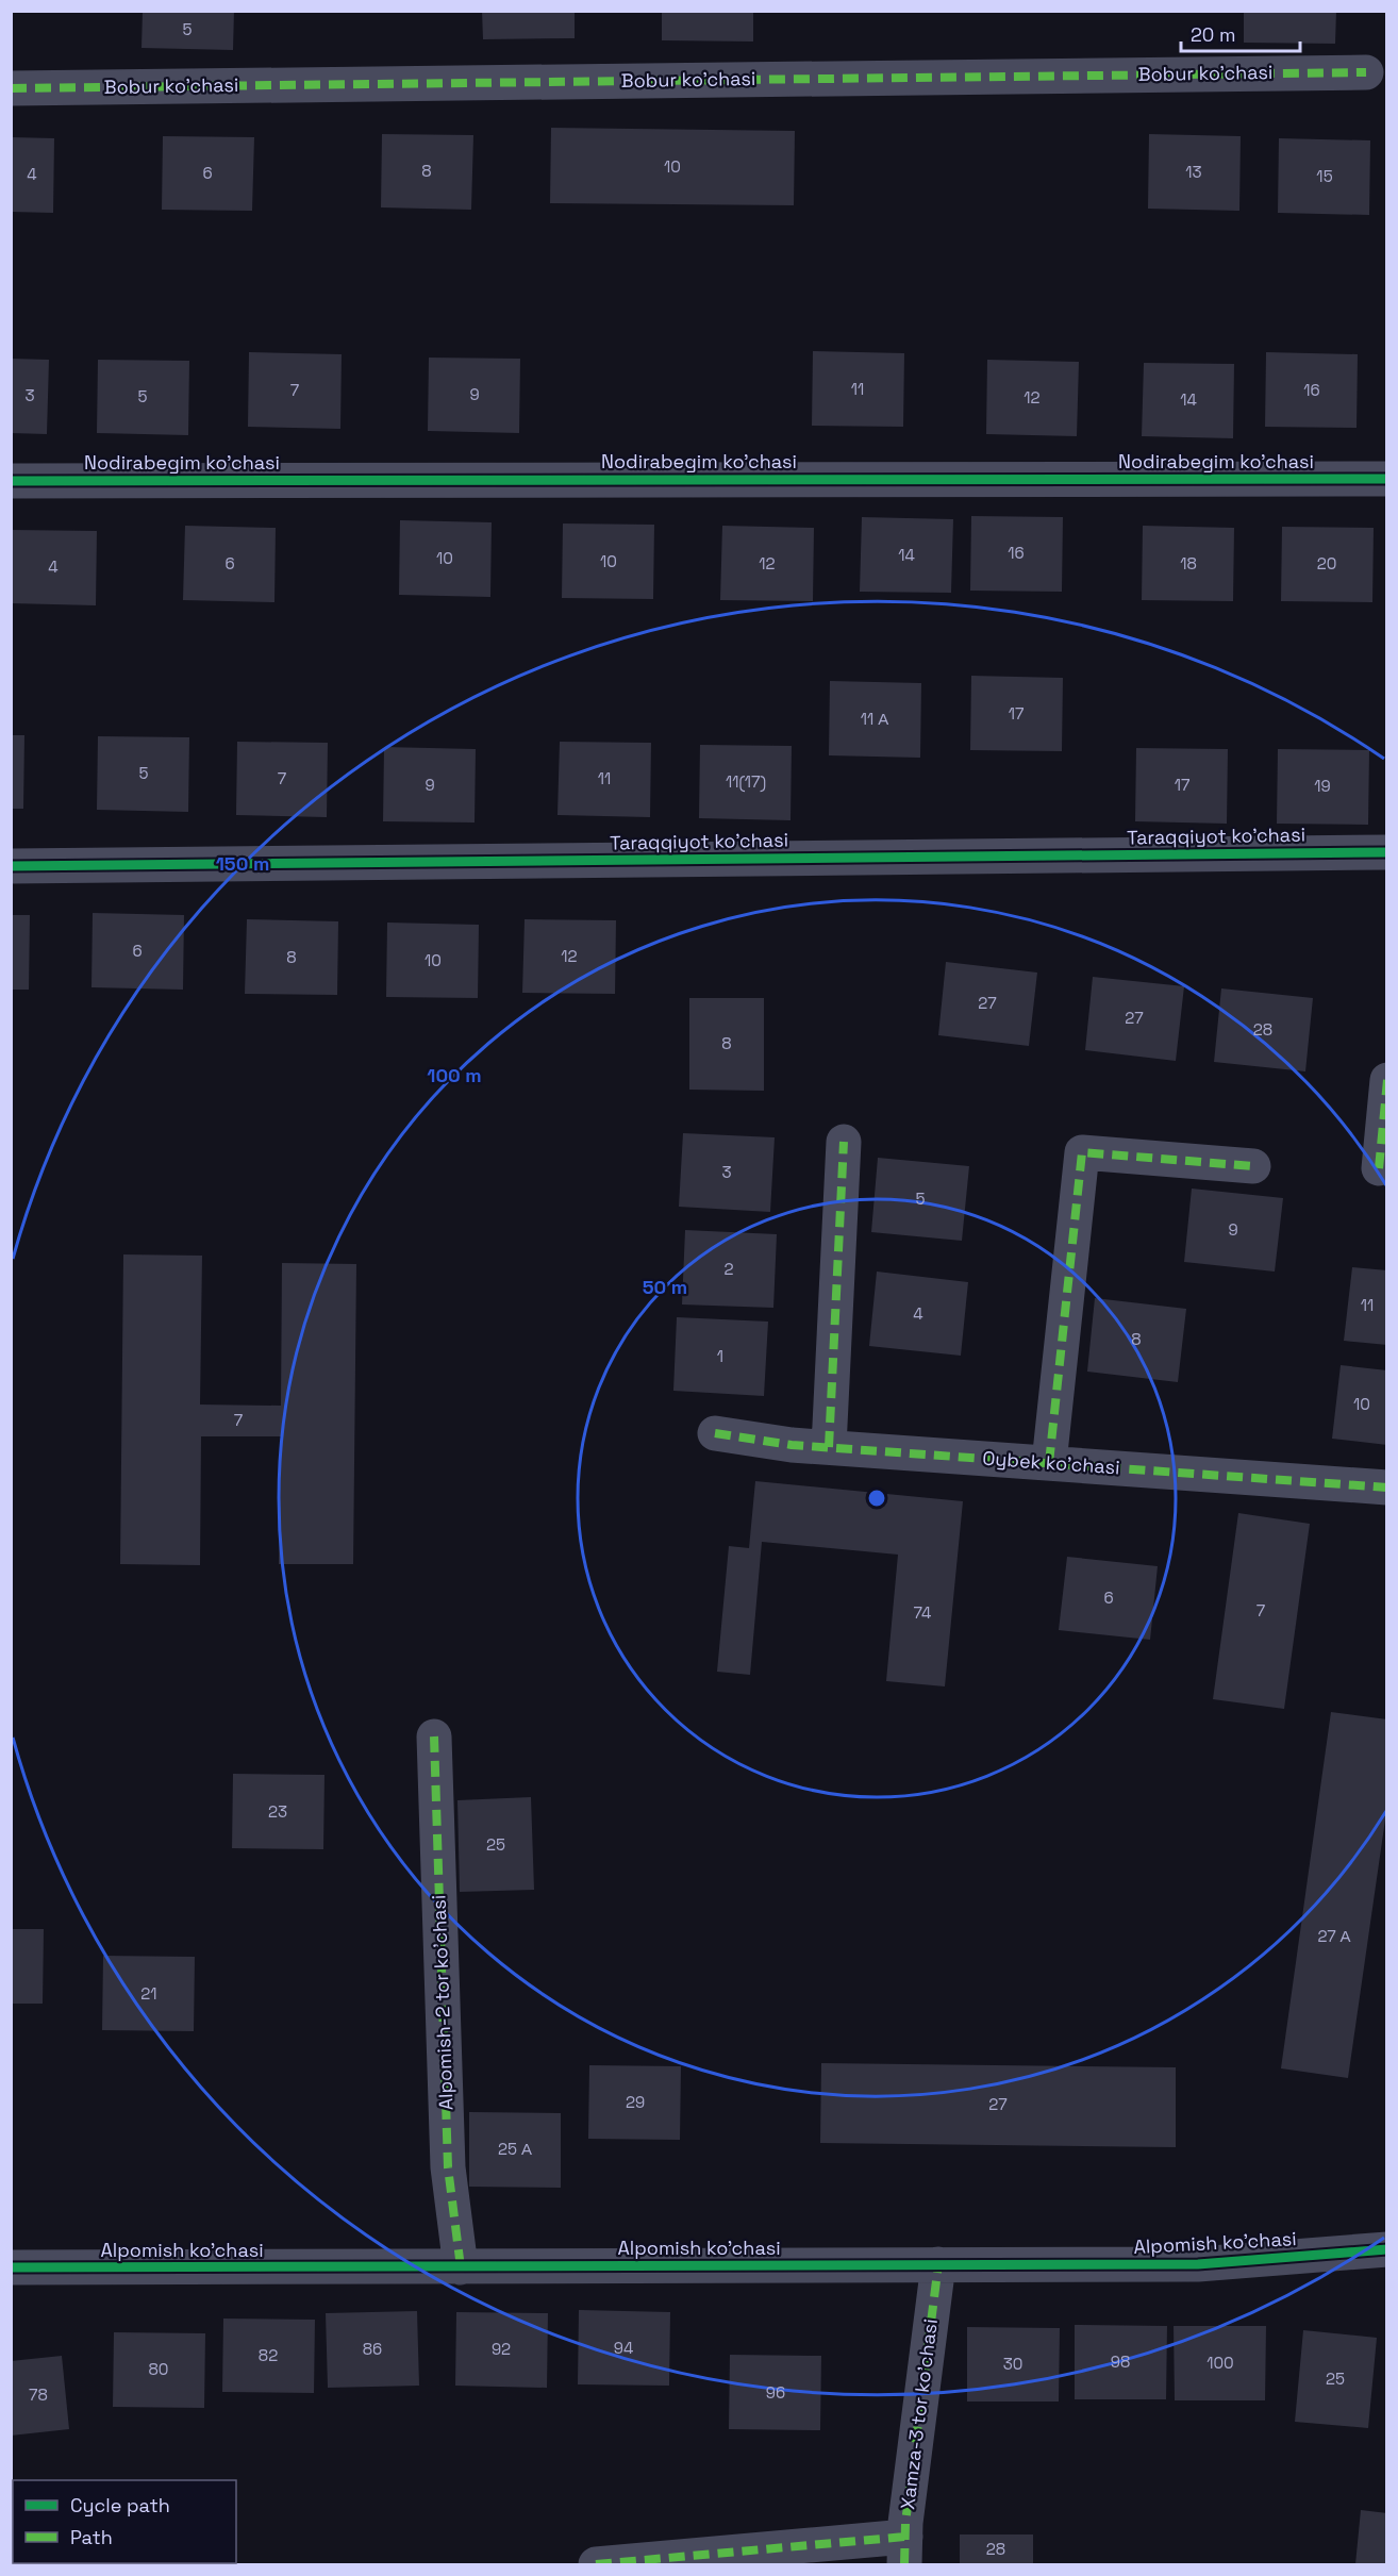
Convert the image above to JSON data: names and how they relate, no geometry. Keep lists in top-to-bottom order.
{
  "streets": {
    "street": [
      "Bobur ko'chasi",
      "Nodirabegim ko'chasi",
      "Taraqqiyot ko'chasi",
      "Oybek ko'chasi",
      "Alpomish-2 tor ko'chasi",
      "Alpomish ko'chasi",
      "Xamza-3 tor ko'chasi"
    ]
  },
  "crossings": [
    ["Alpomish-2 tor ko'chasi", "Alpomish ko'chasi"],
    ["Alpomish ko'chasi", "Xamza-3 tor ko'chasi"]
  ],
  "house_numbers": [
    "5",
    "10",
    "8",
    "13",
    "6",
    "4",
    "15",
    "11",
    "7",
    "16",
    "9",
    "3",
    "5",
    "12",
    "14",
    "16",
    "14",
    "10",
    "10",
    "6",
    "12",
    "18",
    "20",
    "4",
    "17",
    "11 А",
    "5",
    "7",
    "11",
    "11(17)",
    "9",
    "17",
    "19",
    "6",
    "12",
    "8",
    "10",
    "27",
    "27",
    "28",
    "8",
    "3",
    "5",
    "9",
    "2",
    "11",
    "4",
    "8",
    "1",
    "10",
    "7",
    "6",
    "7",
    "74",
    "23",
    "25",
    "27 А",
    "21",
    "29",
    "27",
    "25 А",
    "94",
    "86",
    "92",
    "82",
    "98",
    "100",
    "30",
    "80",
    "25",
    "96",
    "78",
    "28"
  ],
  "legend": ["Cycle path", "Path"],
  "scale_bar": "20 m",
  "rings": ["150 m", "100 m", "50 m"]
}
